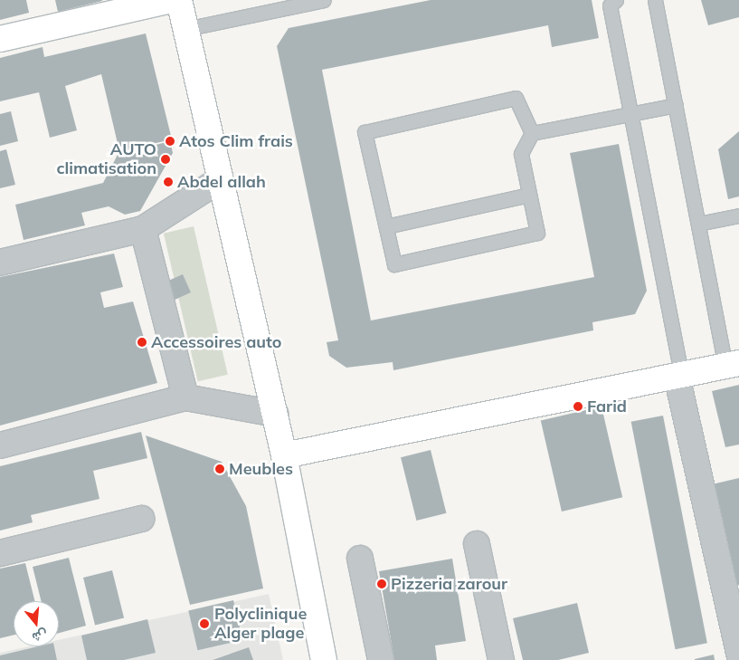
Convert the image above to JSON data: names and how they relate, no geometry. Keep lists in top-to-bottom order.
{
  "places": [
    "Atos Clim frais",
    "AUTO climatisation",
    "Abdel allah",
    "Accessoires auto",
    "Farid",
    "Meubles",
    "Pizzeria zarour",
    "Polyclinique Alger plage"
  ],
  "north": "bottom"
}
